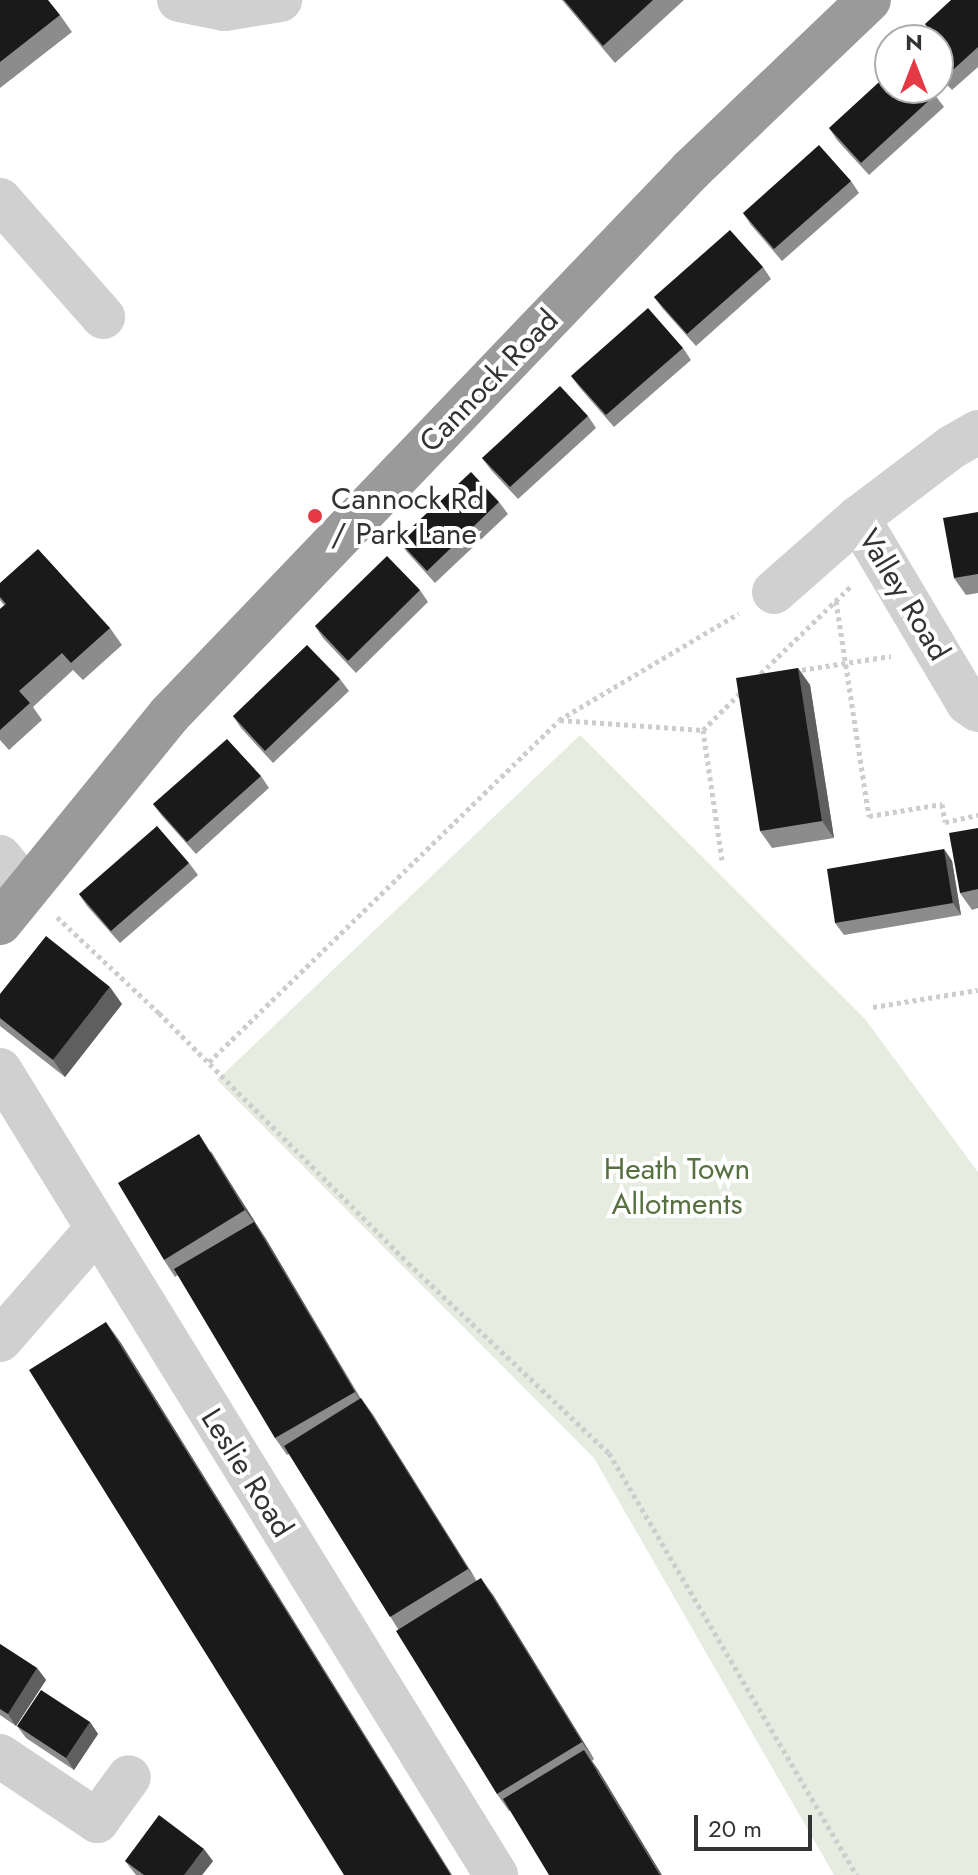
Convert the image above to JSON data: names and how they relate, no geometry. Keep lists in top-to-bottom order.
{
  "streets": {
    "highway": ["Cannock Road"],
    "street": ["Valley Road", "Leslie Road"]
  },
  "parks": ["Heath Town Allotments"],
  "places": ["Cannock Rd / Park Lane"],
  "scale_bar": "20 m",
  "north": "top"
}
